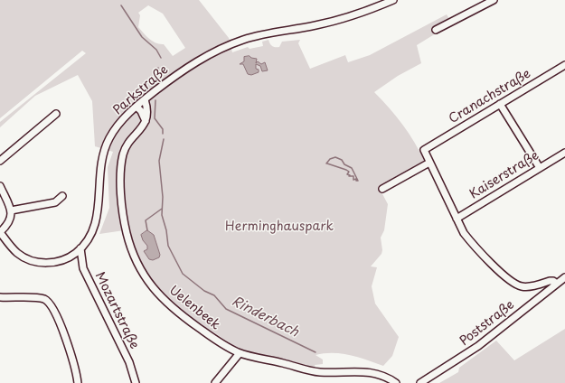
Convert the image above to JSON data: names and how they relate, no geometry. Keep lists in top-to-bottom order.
{
  "streets": {
    "street": [
      "Parkstraße",
      "Cranachstraße",
      "Kaiserstraße",
      "Uelenbeek",
      "Mozartstraße",
      "Poststraße"
    ]
  },
  "crossings": [
    ["Parkstraße", "Uelenbeek"],
    ["Parkstraße", "Mozartstraße"]
  ],
  "water": ["Rinderbach"],
  "parks": ["Herminghauspark"]
}
